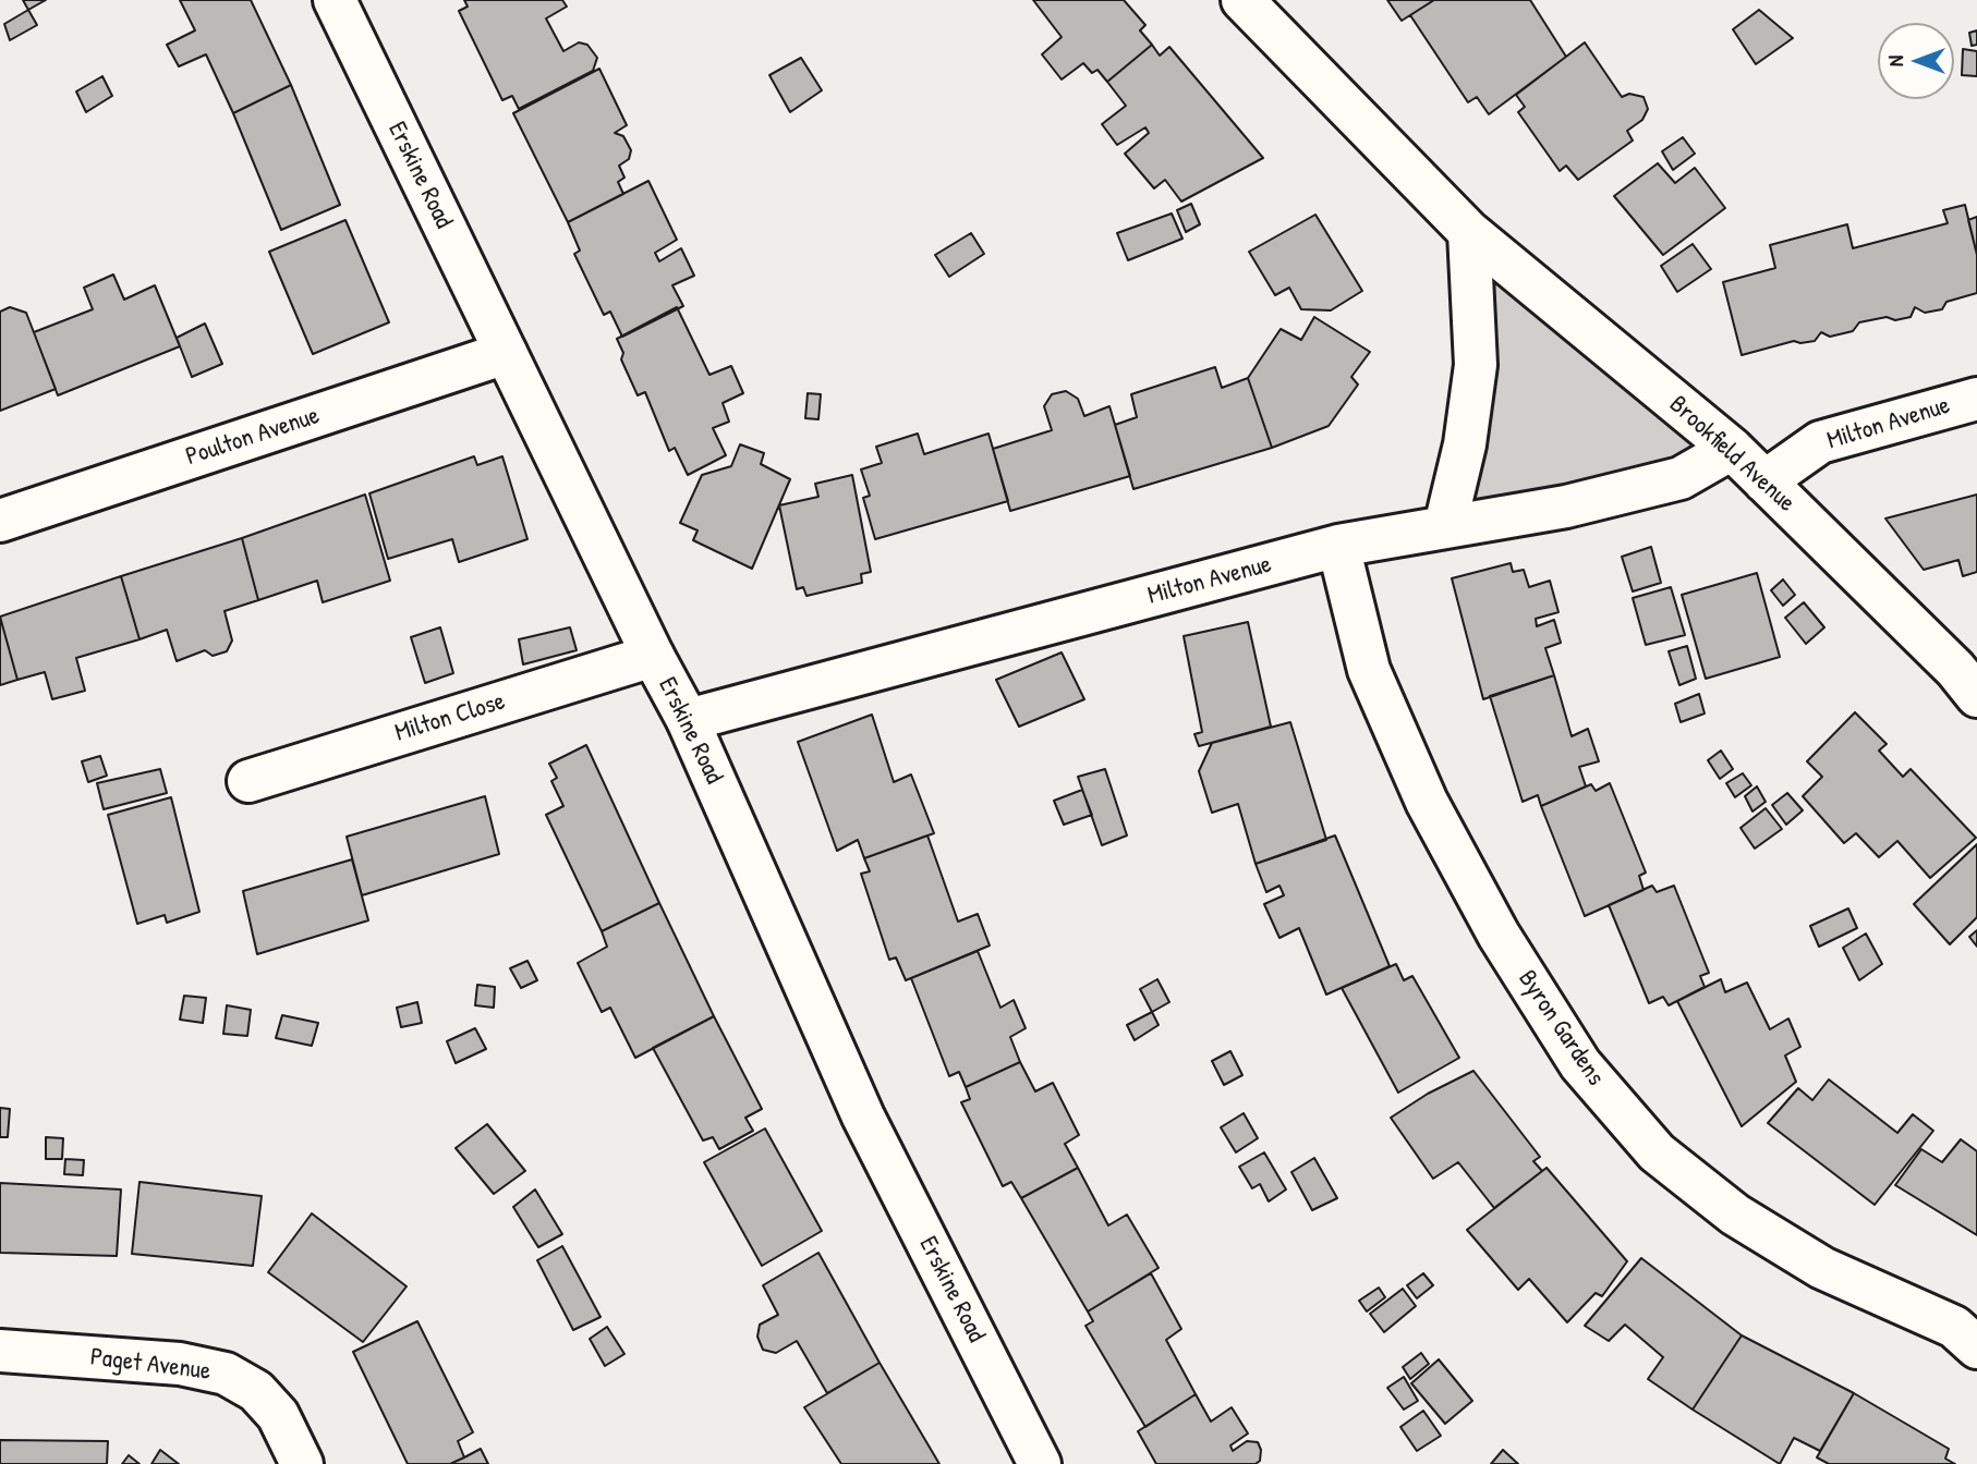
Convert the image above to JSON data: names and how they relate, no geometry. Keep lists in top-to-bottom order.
{
  "streets": {
    "street": [
      "Erskine Road",
      "Milton Avenue",
      "Poulton Avenue",
      "Brookfield Avenue",
      "Milton Close",
      "Byron Gardens",
      "Paget Avenue"
    ]
  },
  "crossings": [
    ["Erskine Road", "Milton Avenue"],
    ["Erskine Road", "Poulton Avenue"],
    ["Erskine Road", "Milton Close"],
    ["Milton Avenue", "Brookfield Avenue"],
    ["Milton Avenue", "Byron Gardens"]
  ],
  "north": "left"
}
